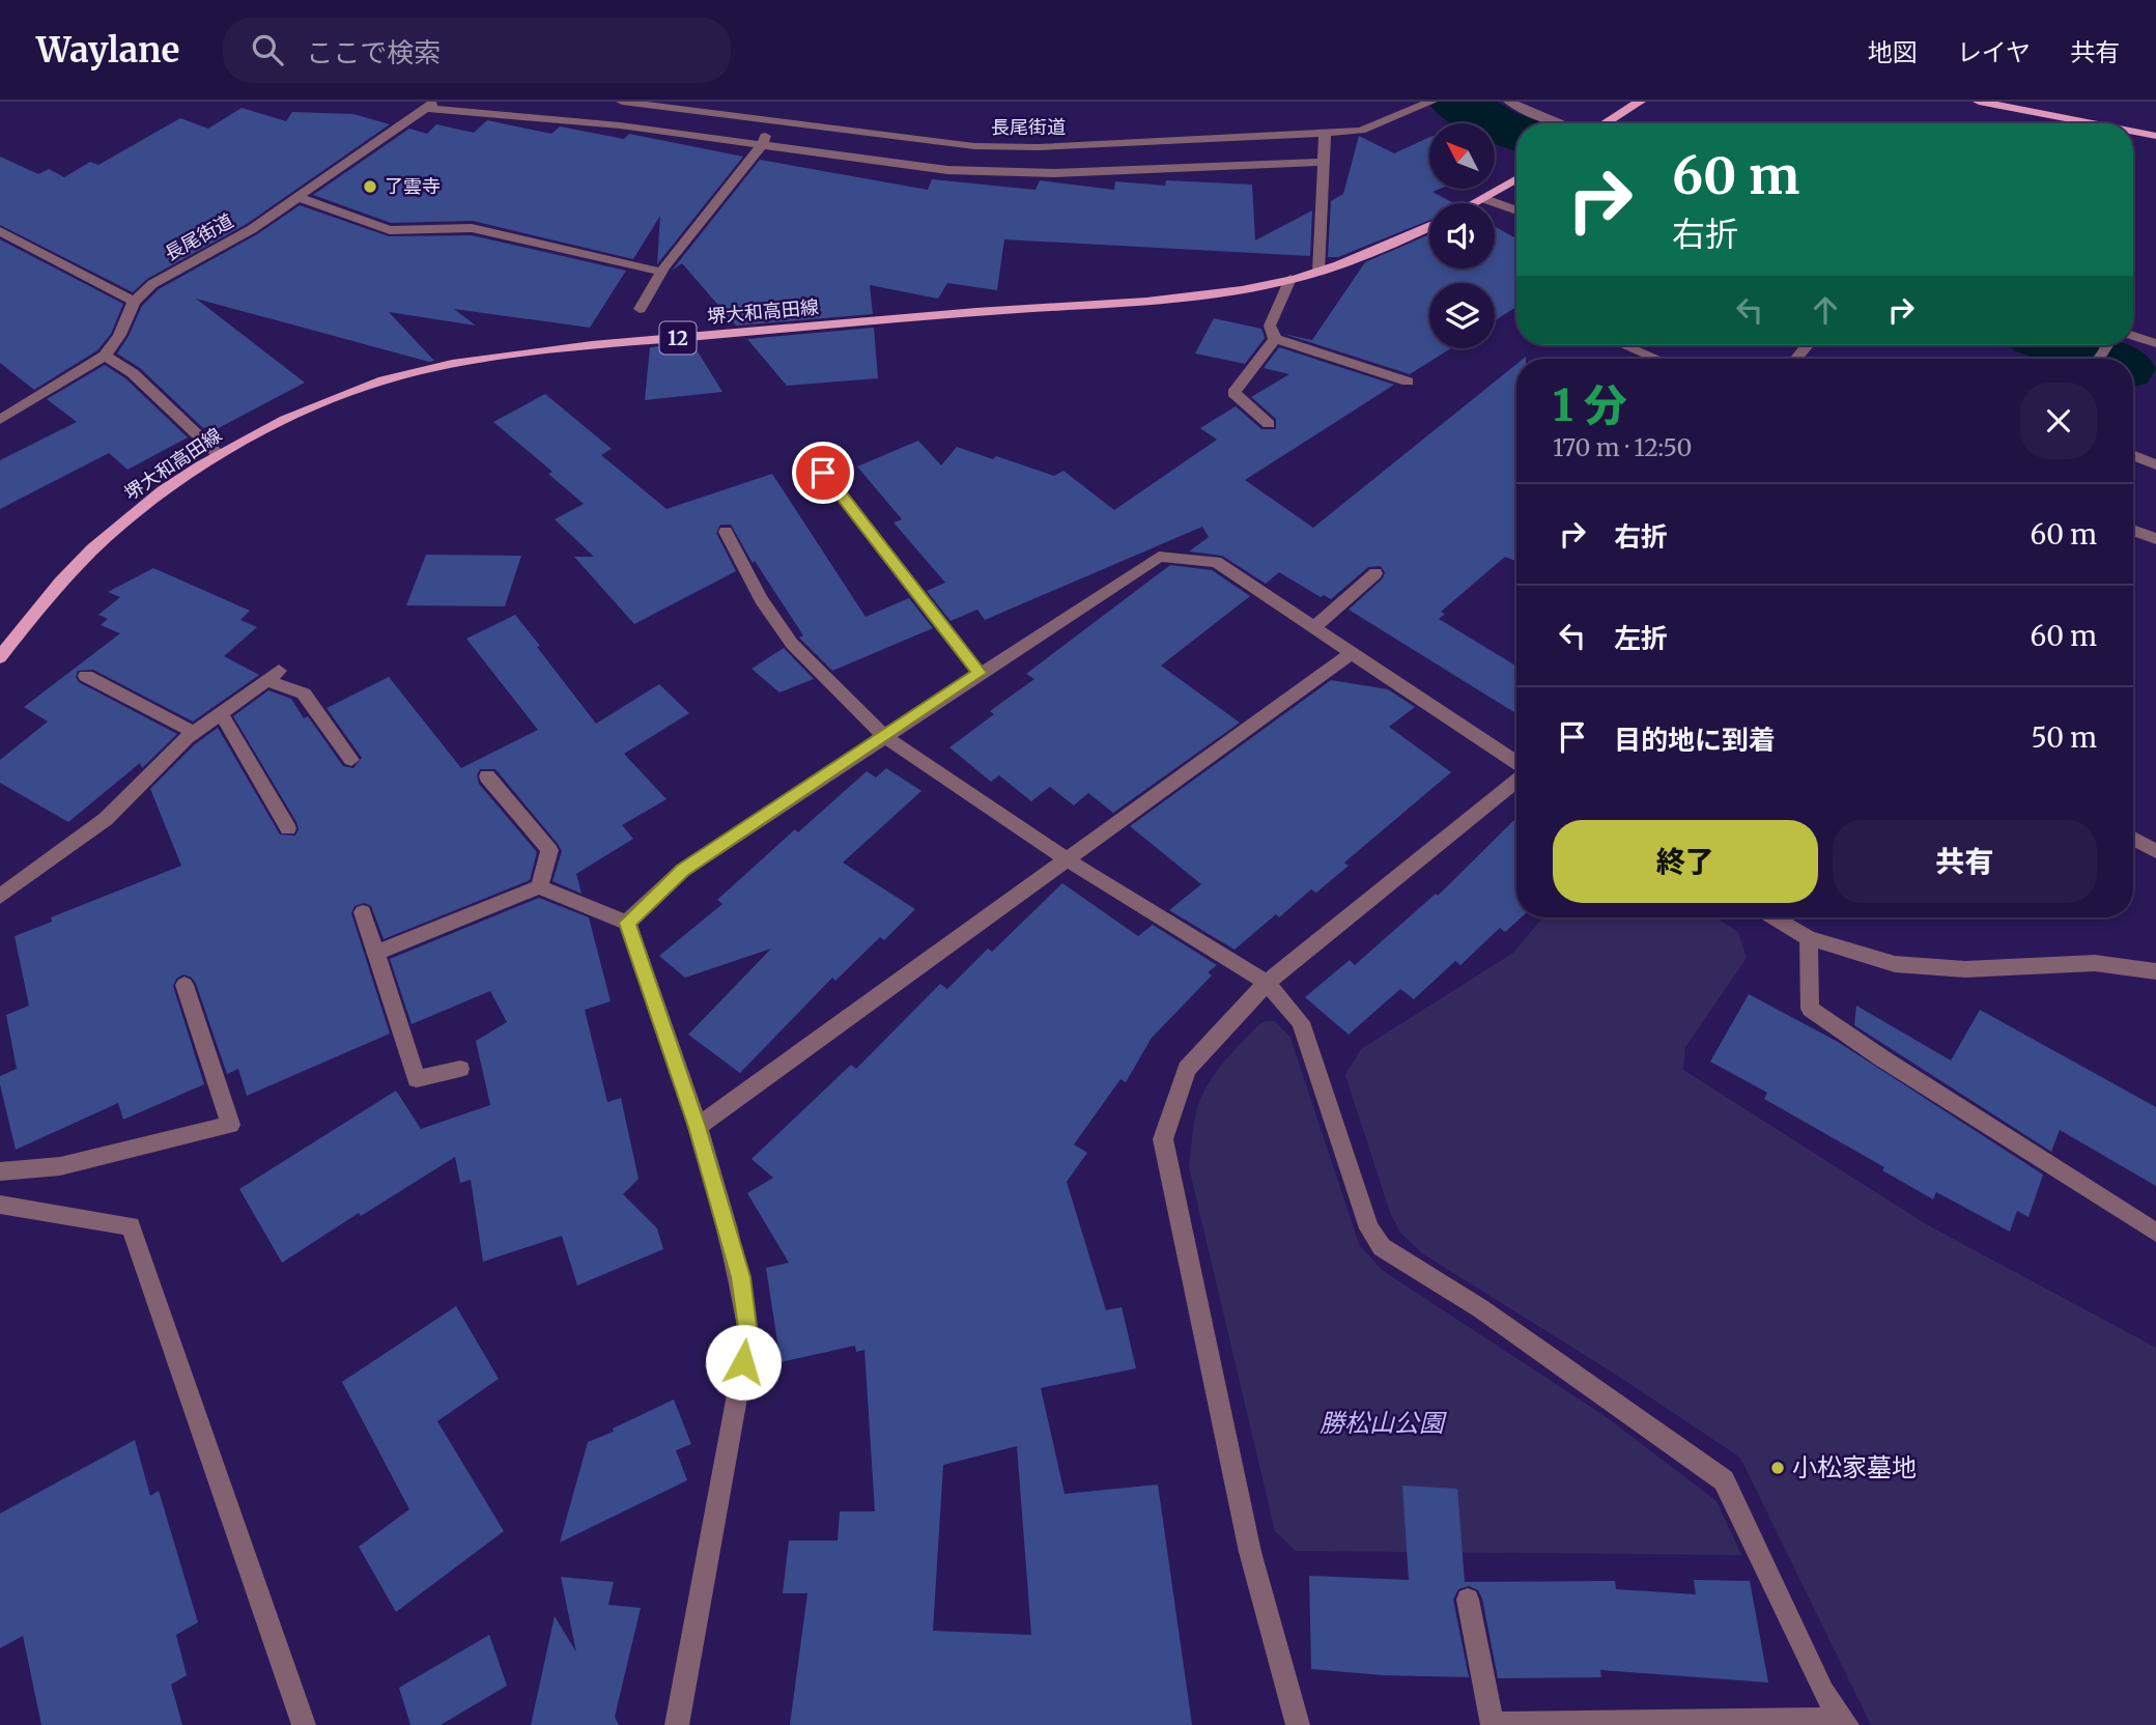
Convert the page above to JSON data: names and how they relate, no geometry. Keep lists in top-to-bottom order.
{
  "streets": {
    "main road": ["堺大和高田線", "12"],
    "street": ["長尾街道"]
  },
  "parks": ["勝松山公園"],
  "places": ["了雲寺", "小松家墓地"],
  "north": "top left",
  "page": {
    "header": "Waylane",
    "search": "ここで検索",
    "nav": ["地図", "レイヤ", "共有"],
    "turn": ["60 m", "右折"],
    "heading": ["1 分", "170 m · 12:50"],
    "list": [
      {
        "name": "右折",
        "value": "60 m"
      },
      {
        "name": "左折",
        "value": "60 m"
      },
      {
        "name": "目的地に到着",
        "value": "50 m"
      }
    ],
    "buttons": ["終了", "共有"]
  }
}
